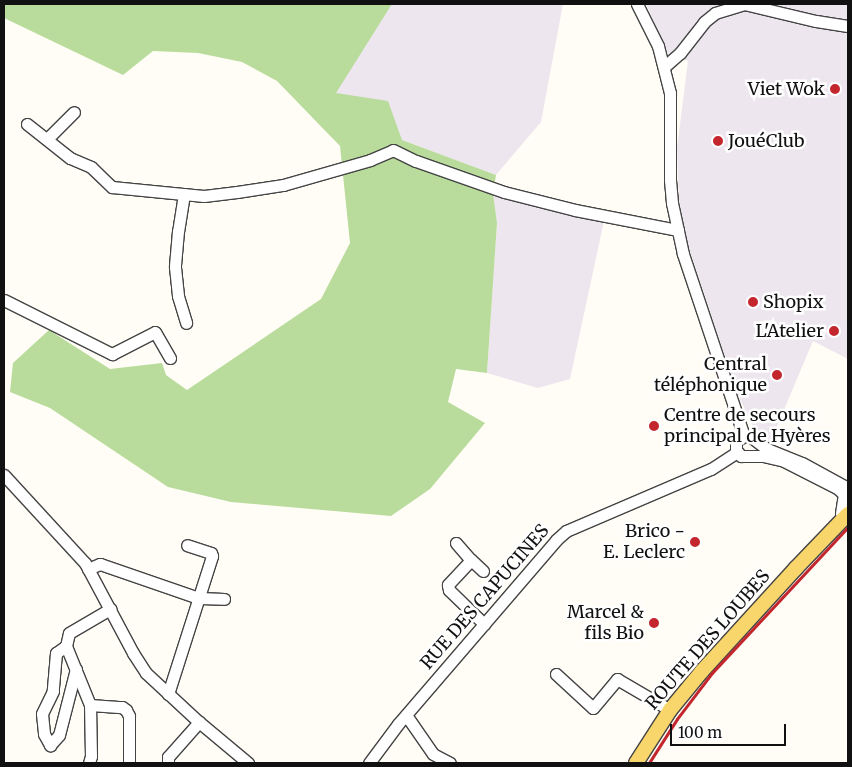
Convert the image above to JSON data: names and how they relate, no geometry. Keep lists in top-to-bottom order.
{
  "streets": {
    "main road": ["ROUTE DES LOUBES"],
    "street": ["RUE DES CAPUCINES"]
  },
  "places": [
    "Viet Wok",
    "JouéClub",
    "Shopix",
    "L'Atelier",
    "Central téléphonique",
    "Centre de secours principal de Hyères",
    "Brico - E. Leclerc",
    "Marcel & fils Bio"
  ],
  "scale_bar": "100 m"
}
